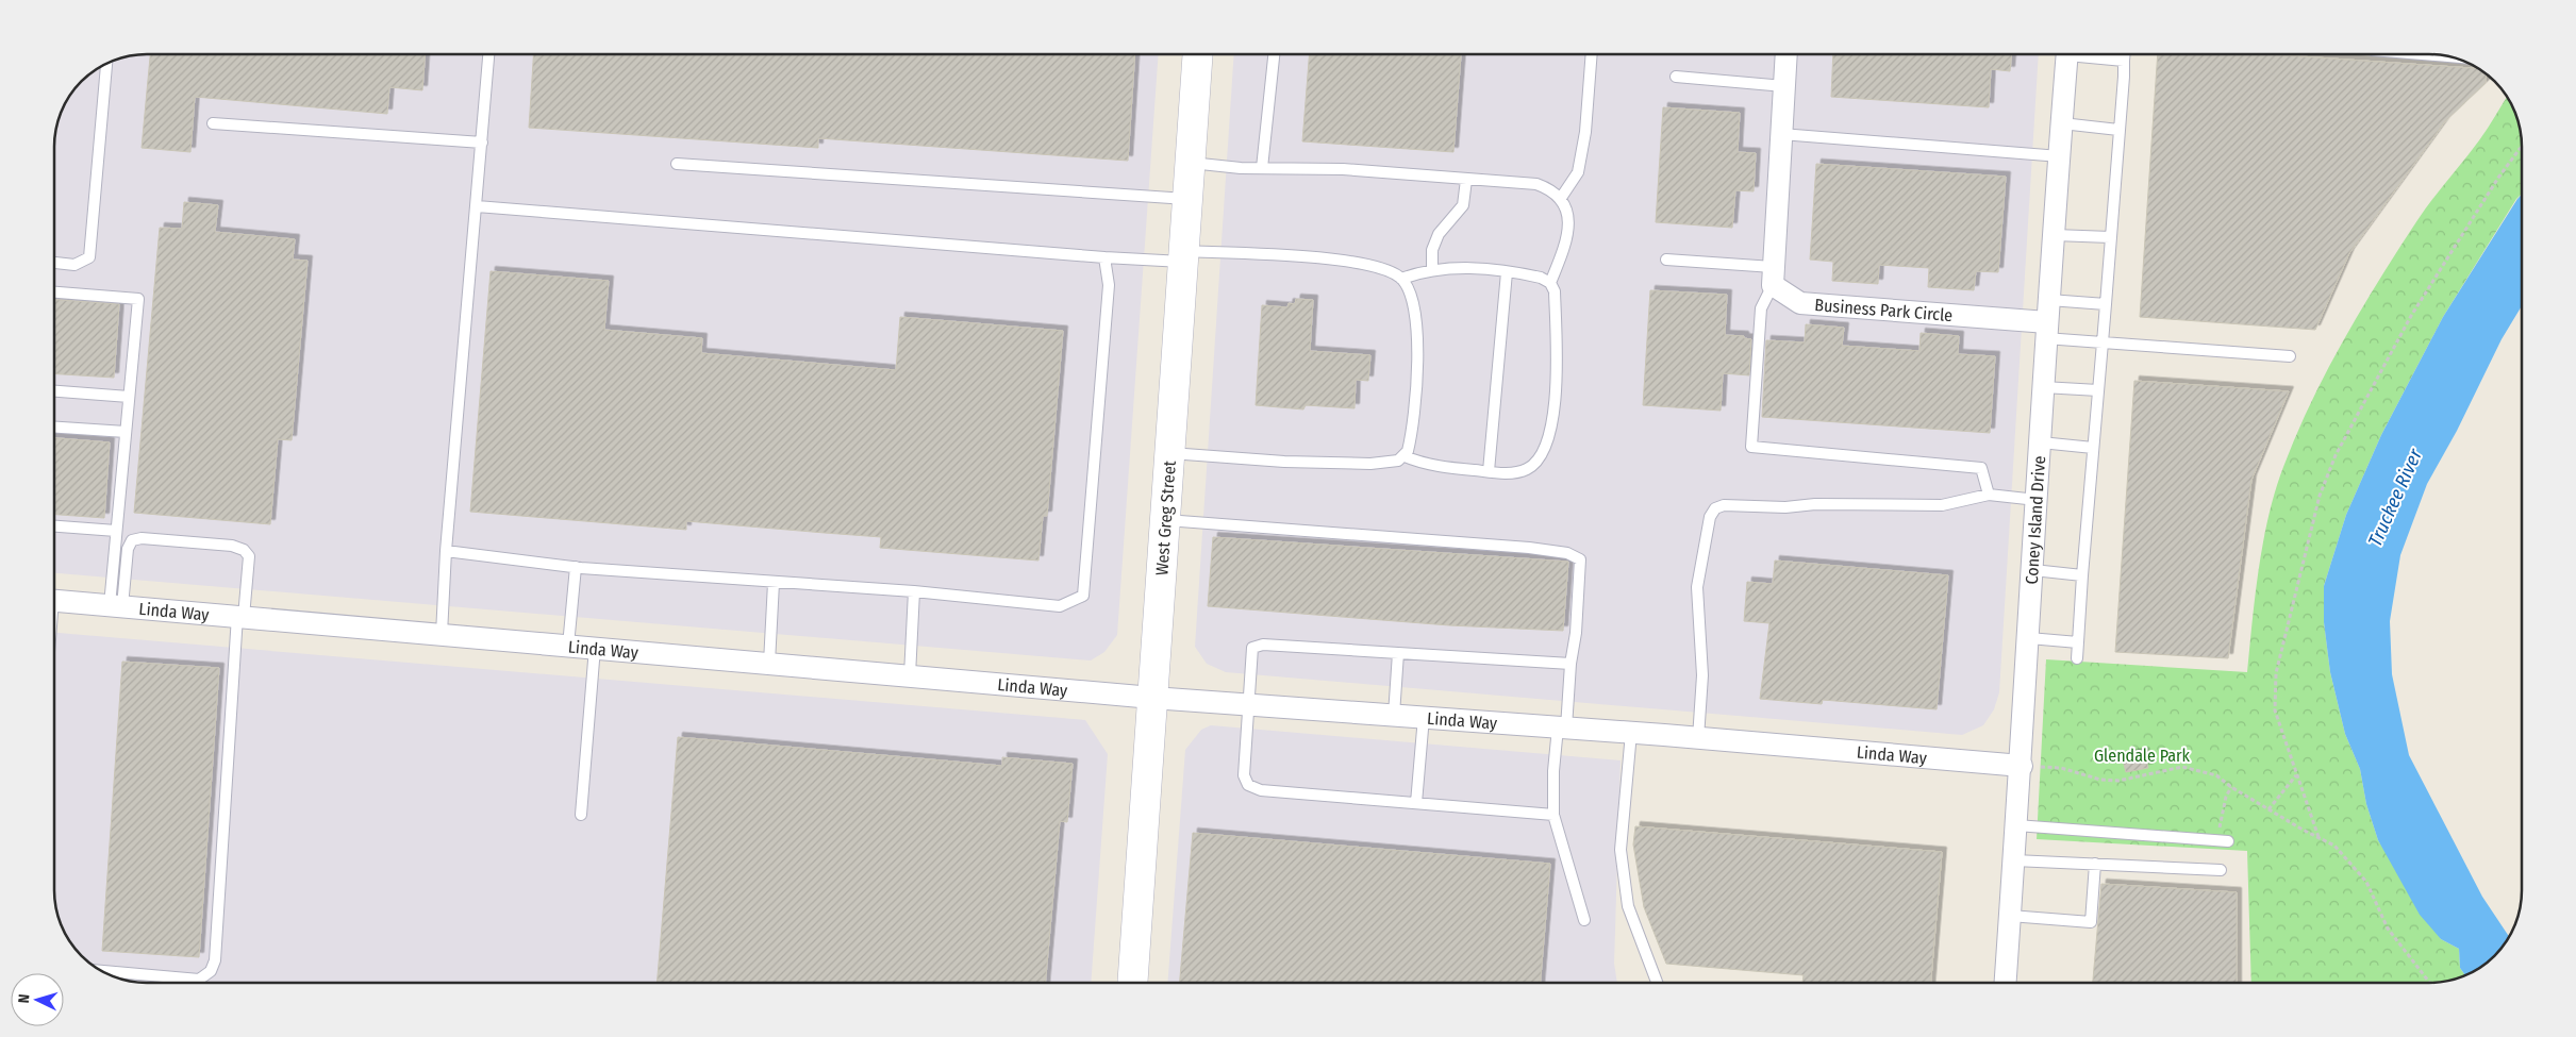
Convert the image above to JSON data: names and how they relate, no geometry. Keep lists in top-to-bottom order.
{
  "streets": {
    "main road": ["West Greg Street"],
    "street": ["Business Park Circle", "Coney Island Drive", "Linda Way"]
  },
  "crossings": [
    ["Business Park Circle", "Coney Island Drive"],
    ["West Greg Street", "Linda Way"],
    ["Coney Island Drive", "Linda Way"]
  ],
  "water": ["Truckee River"],
  "parks": ["Glendale Park"],
  "north": "left"
}
